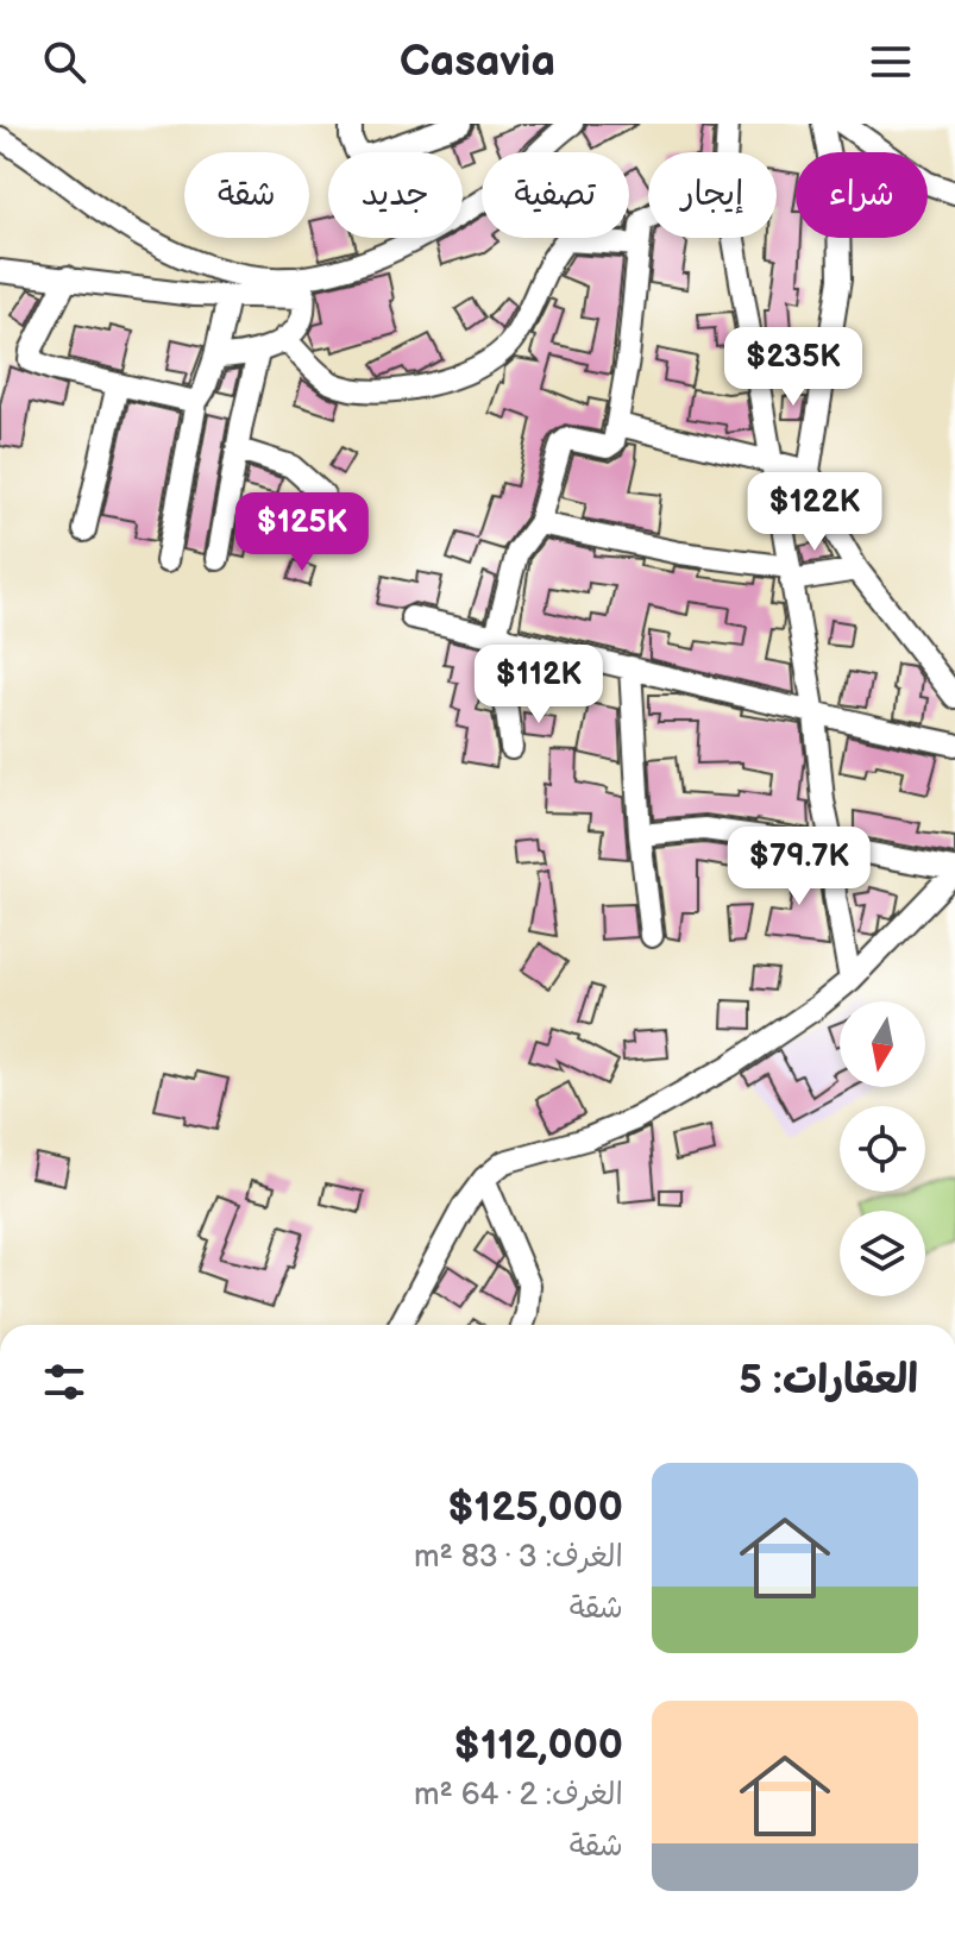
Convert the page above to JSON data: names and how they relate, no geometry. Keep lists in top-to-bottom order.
{
  "north": "bottom",
  "page": {
    "header": "Casavia",
    "chip": [
      "شراء",
      "إيجار",
      "تصفية",
      "جديد",
      "شقة"
    ],
    "price": [
      "$235K",
      "$122K",
      "$125K",
      "$112K",
      "$79.7K"
    ],
    "heading": "العقارات: 5",
    "list": [
      {
        "name": "$125,000",
        "note": "الغرف: 3 · 83 m² · شقة"
      },
      {
        "name": "$112,000",
        "note": "الغرف: 2 · 64 m² · شقة"
      }
    ]
  }
}
